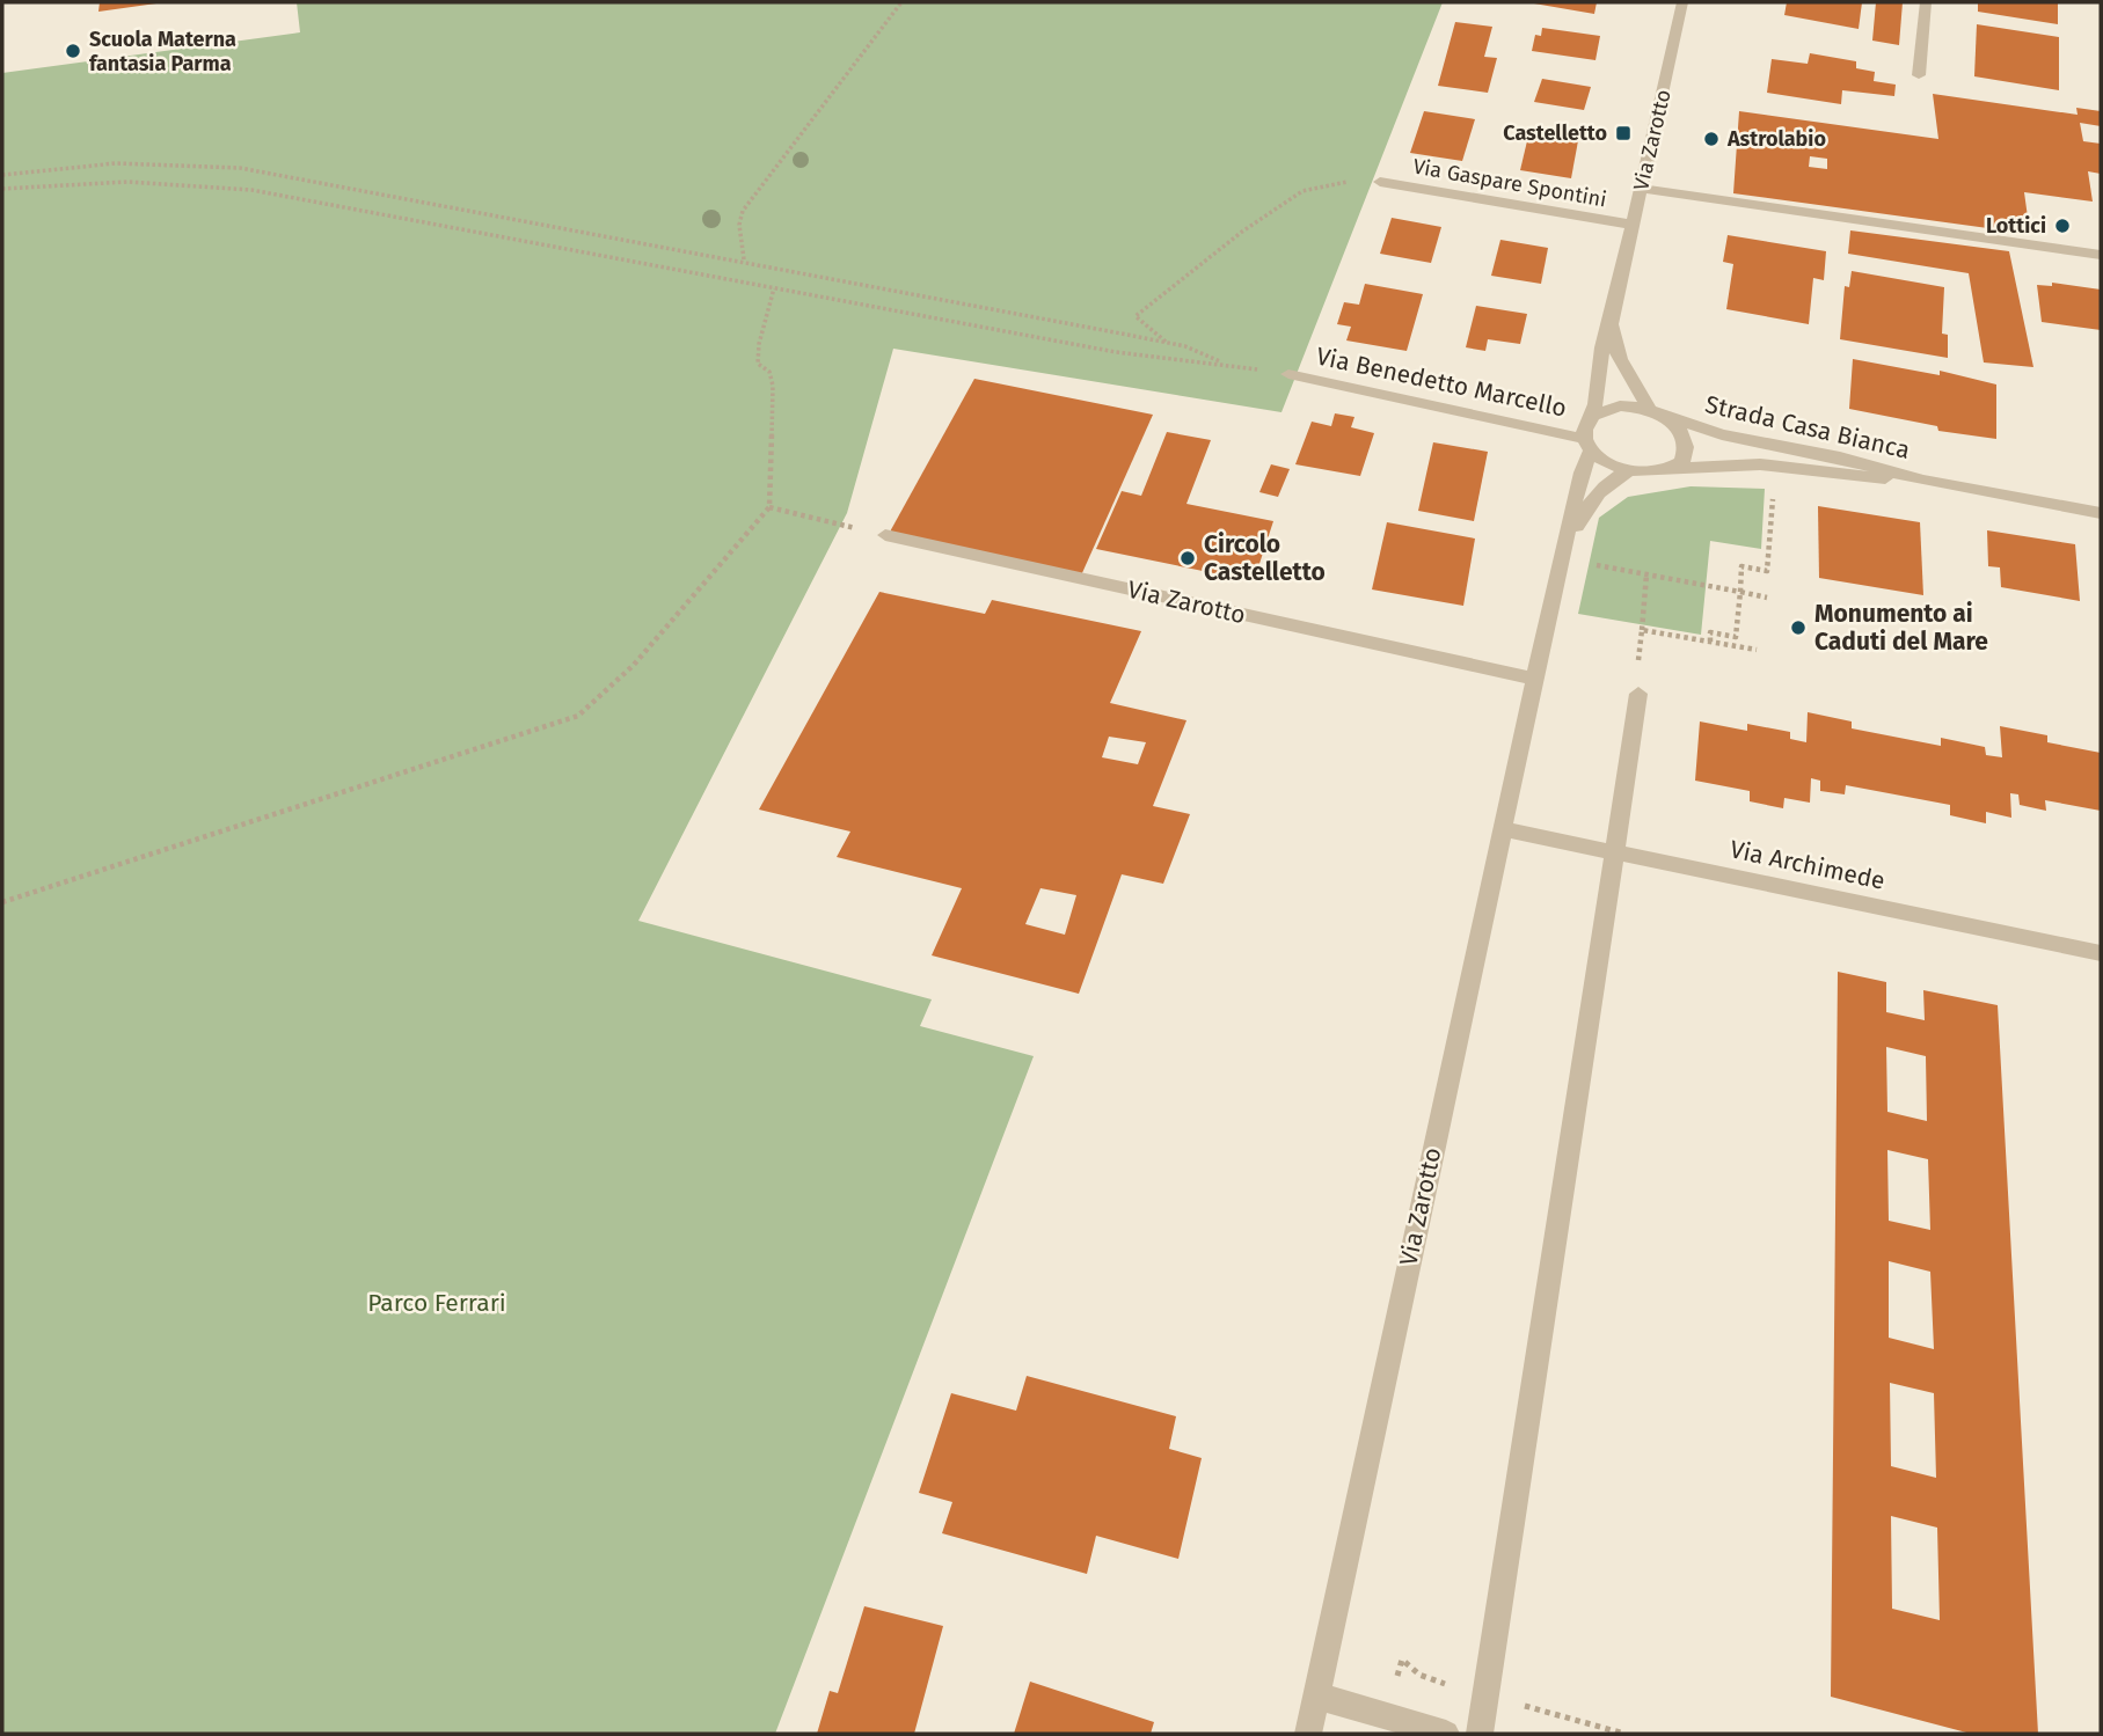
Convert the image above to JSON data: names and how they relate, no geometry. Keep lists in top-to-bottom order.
{
  "streets": {
    "street": [
      "Via Zarotto",
      "Via Gaspare Spontini",
      "Via Benedetto Marcello",
      "Strada Casa Bianca",
      "Via Archimede"
    ]
  },
  "crossings": [
    ["Via Zarotto", "Via Gaspare Spontini"],
    ["Via Zarotto", "Via Benedetto Marcello"],
    ["Via Zarotto", "Strada Casa Bianca"],
    ["Via Zarotto", "Via Archimede"],
    ["Via Benedetto Marcello", "Strada Casa Bianca"]
  ],
  "parks": ["Parco Ferrari"],
  "places": {
    "other": [
      "Scuola Materna fantasia Parma",
      "Astrolabio",
      "Lottici",
      "Circolo Castelletto",
      "Monumento ai Caduti del Mare"
    ],
    "transit": ["Castelletto"]
  }
}
